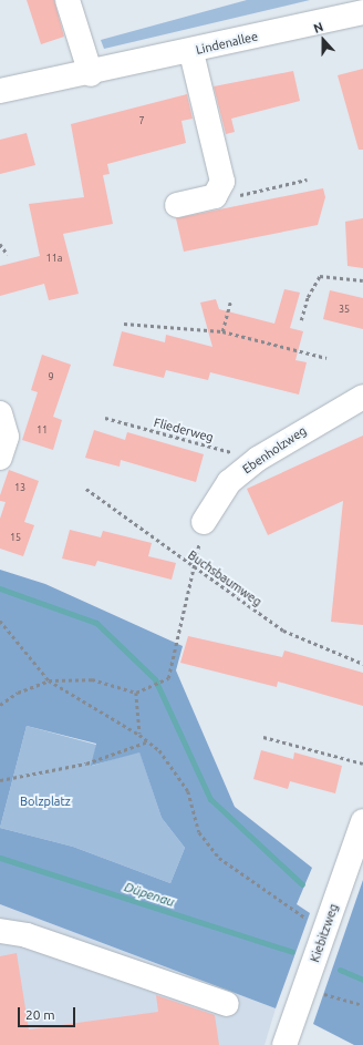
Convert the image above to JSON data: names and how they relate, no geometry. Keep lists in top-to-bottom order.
{
  "streets": {
    "street": ["Lindenallee", "Ebenholzweg", "Kiebitzweg"],
    "path": ["Fliederweg", "Buchsbaumweg"]
  },
  "crossings": [
    ["Fliederweg", "Ebenholzweg"]
  ],
  "water": ["Düpenau"],
  "parks": ["Bolzplatz"],
  "house_numbers": [
    "7",
    "11a",
    "35",
    "9",
    "11",
    "13",
    "15"
  ],
  "scale_bar": "20 m",
  "north": "top"
}
